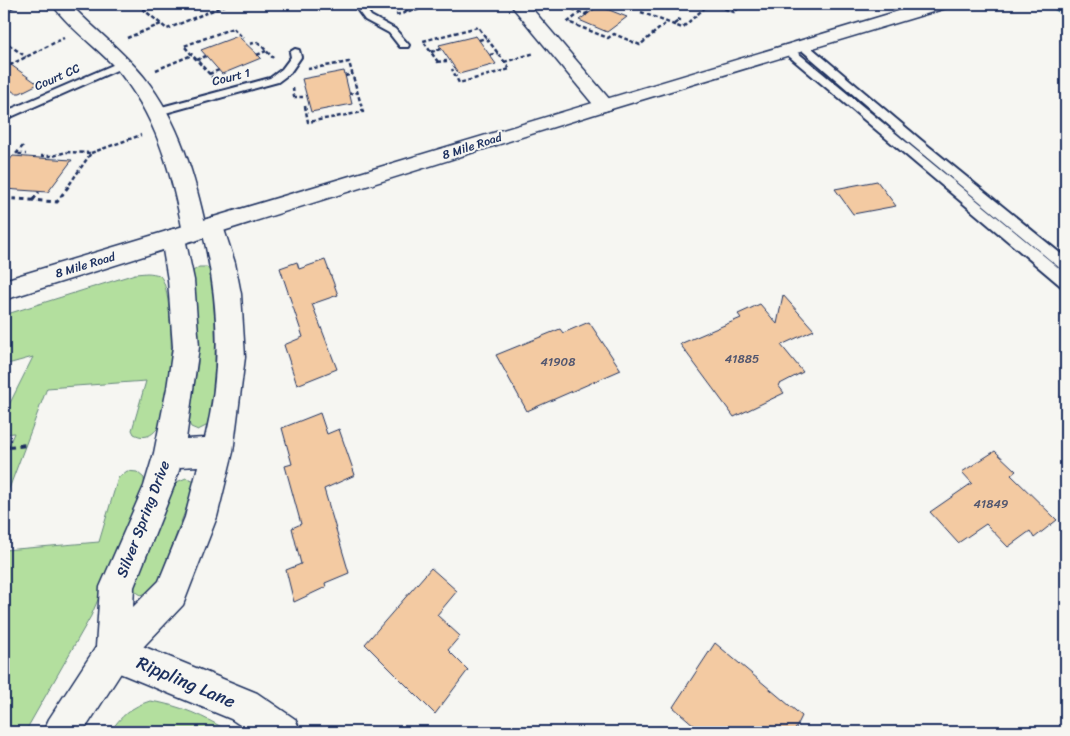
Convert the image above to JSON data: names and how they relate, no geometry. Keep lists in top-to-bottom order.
{
  "streets": {
    "street": ["8 Mile Road", "Silver Spring Drive", "Rippling Lane"],
    "lane": ["Court CC", "Court 1"]
  },
  "crossings": [
    ["8 Mile Road", "Silver Spring Drive"],
    ["Silver Spring Drive", "Rippling Lane"]
  ],
  "house_numbers": ["41885", "41908", "41849"]
}
